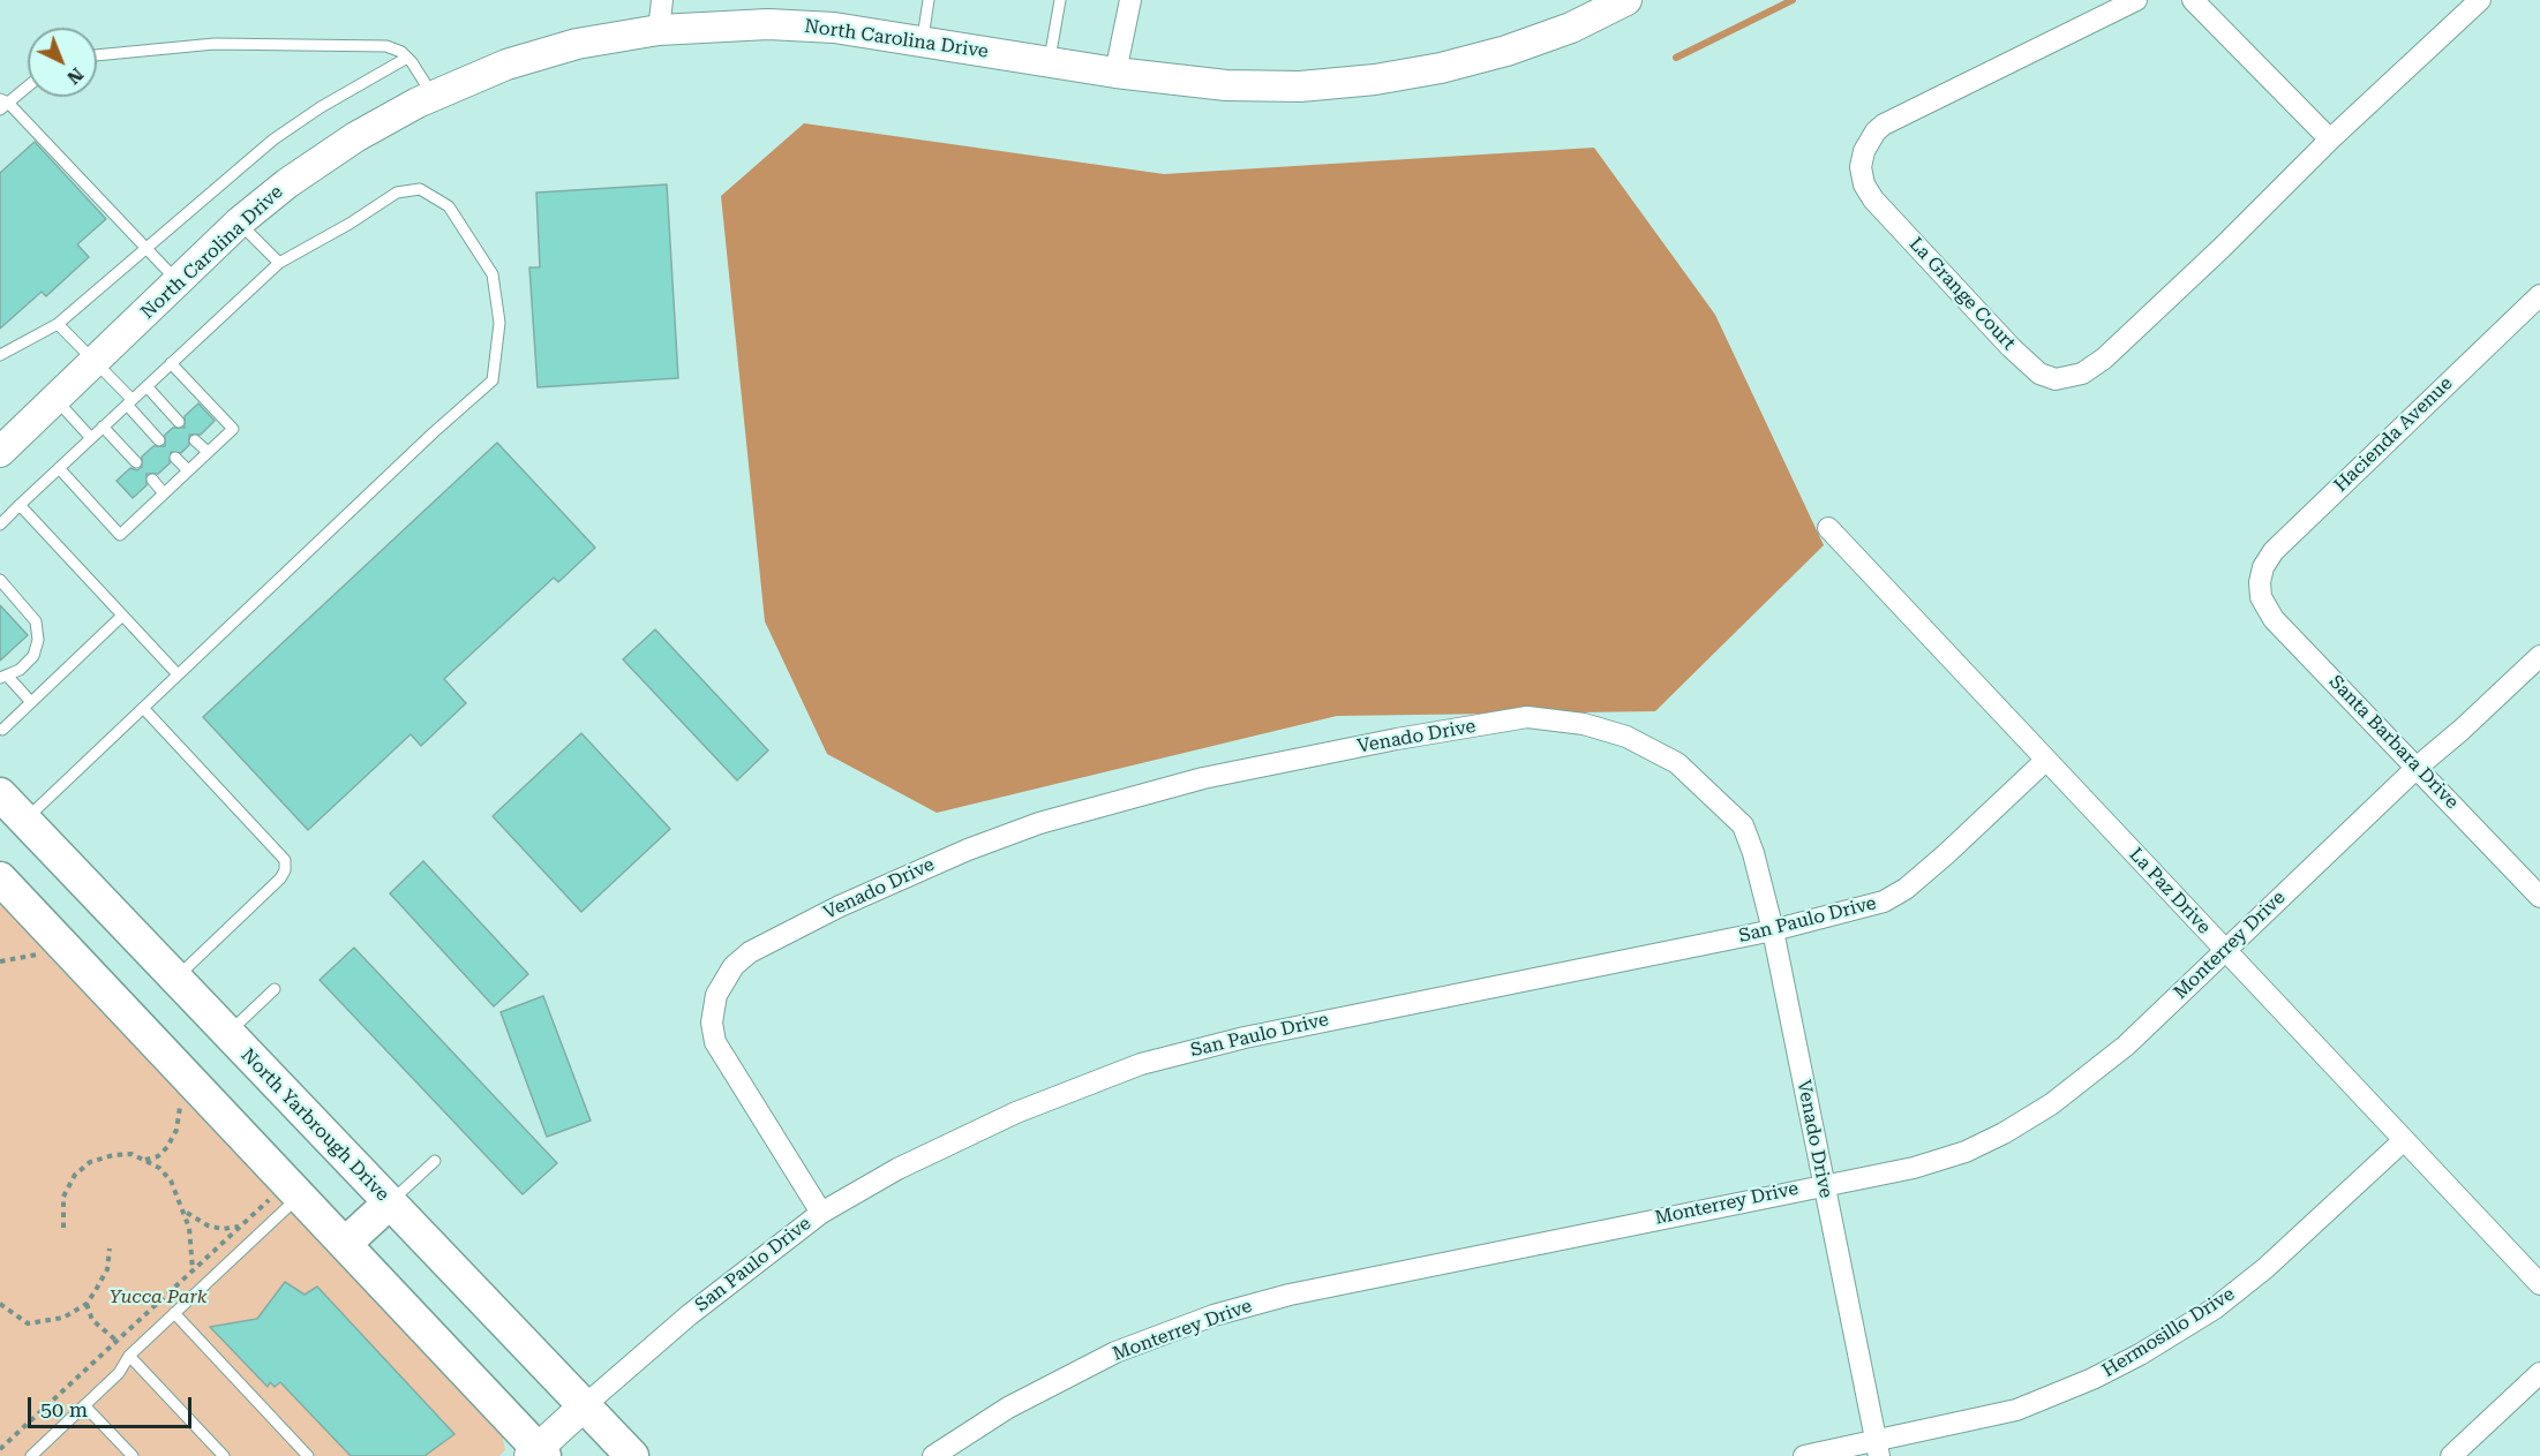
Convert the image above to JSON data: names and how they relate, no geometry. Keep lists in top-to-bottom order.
{
  "streets": {
    "main road": ["North Carolina Drive", "San Paulo Drive", "North Yarbrough Drive"],
    "street": [
      "La Grange Court",
      "Hacienda Avenue",
      "Venado Drive",
      "Santa Barbara Drive",
      "La Paz Drive",
      "Monterrey Drive",
      "Hermosillo Drive"
    ]
  },
  "crossings": [
    ["Hacienda Avenue", "Santa Barbara Drive"],
    ["Venado Drive", "San Paulo Drive"],
    ["Venado Drive", "Monterrey Drive"],
    ["Venado Drive", "Hermosillo Drive"],
    ["Santa Barbara Drive", "Monterrey Drive"],
    ["La Paz Drive", "San Paulo Drive"],
    ["La Paz Drive", "Monterrey Drive"],
    ["La Paz Drive", "Hermosillo Drive"],
    ["San Paulo Drive", "North Yarbrough Drive"]
  ],
  "parks": ["Yucca Park"],
  "scale_bar": "50 m",
  "north": "bottom right"
}
